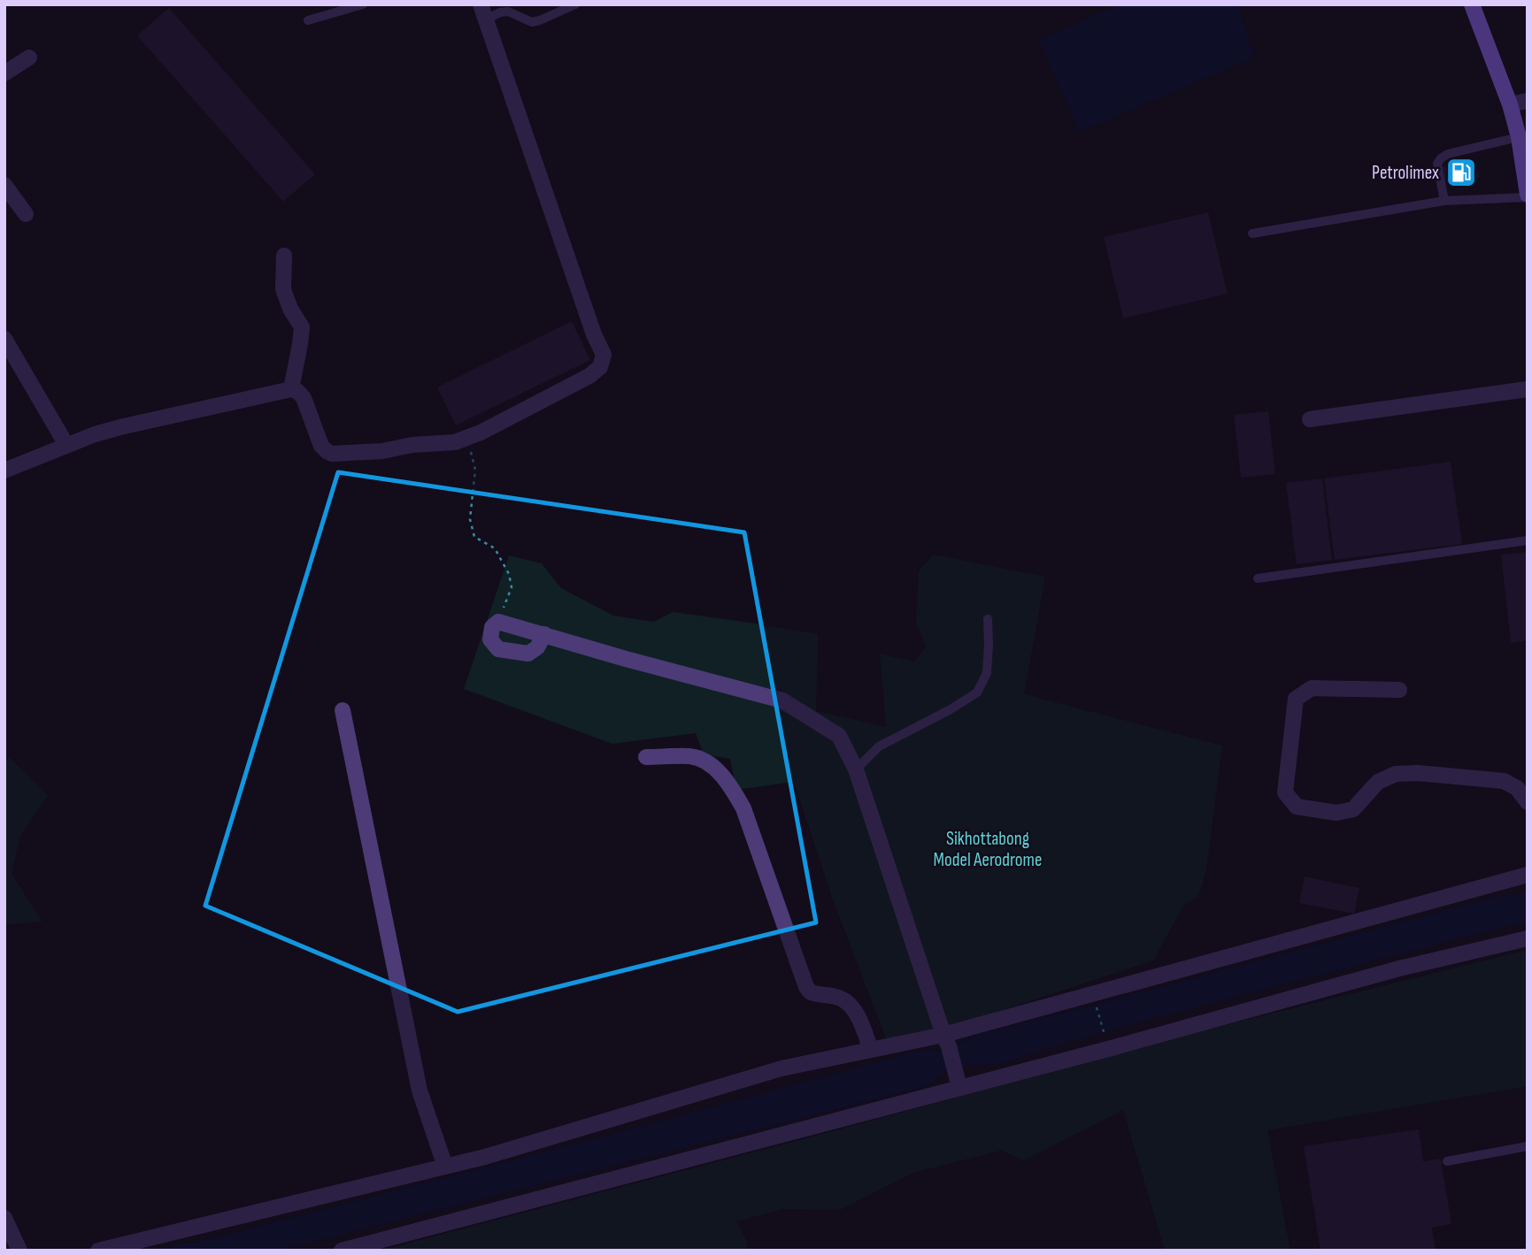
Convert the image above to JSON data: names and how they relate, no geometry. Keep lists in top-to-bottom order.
{
  "parks": ["Sikhottabong Model Aerodrome"],
  "places": {
    "fuel station": ["Petrolimex"]
  }
}
